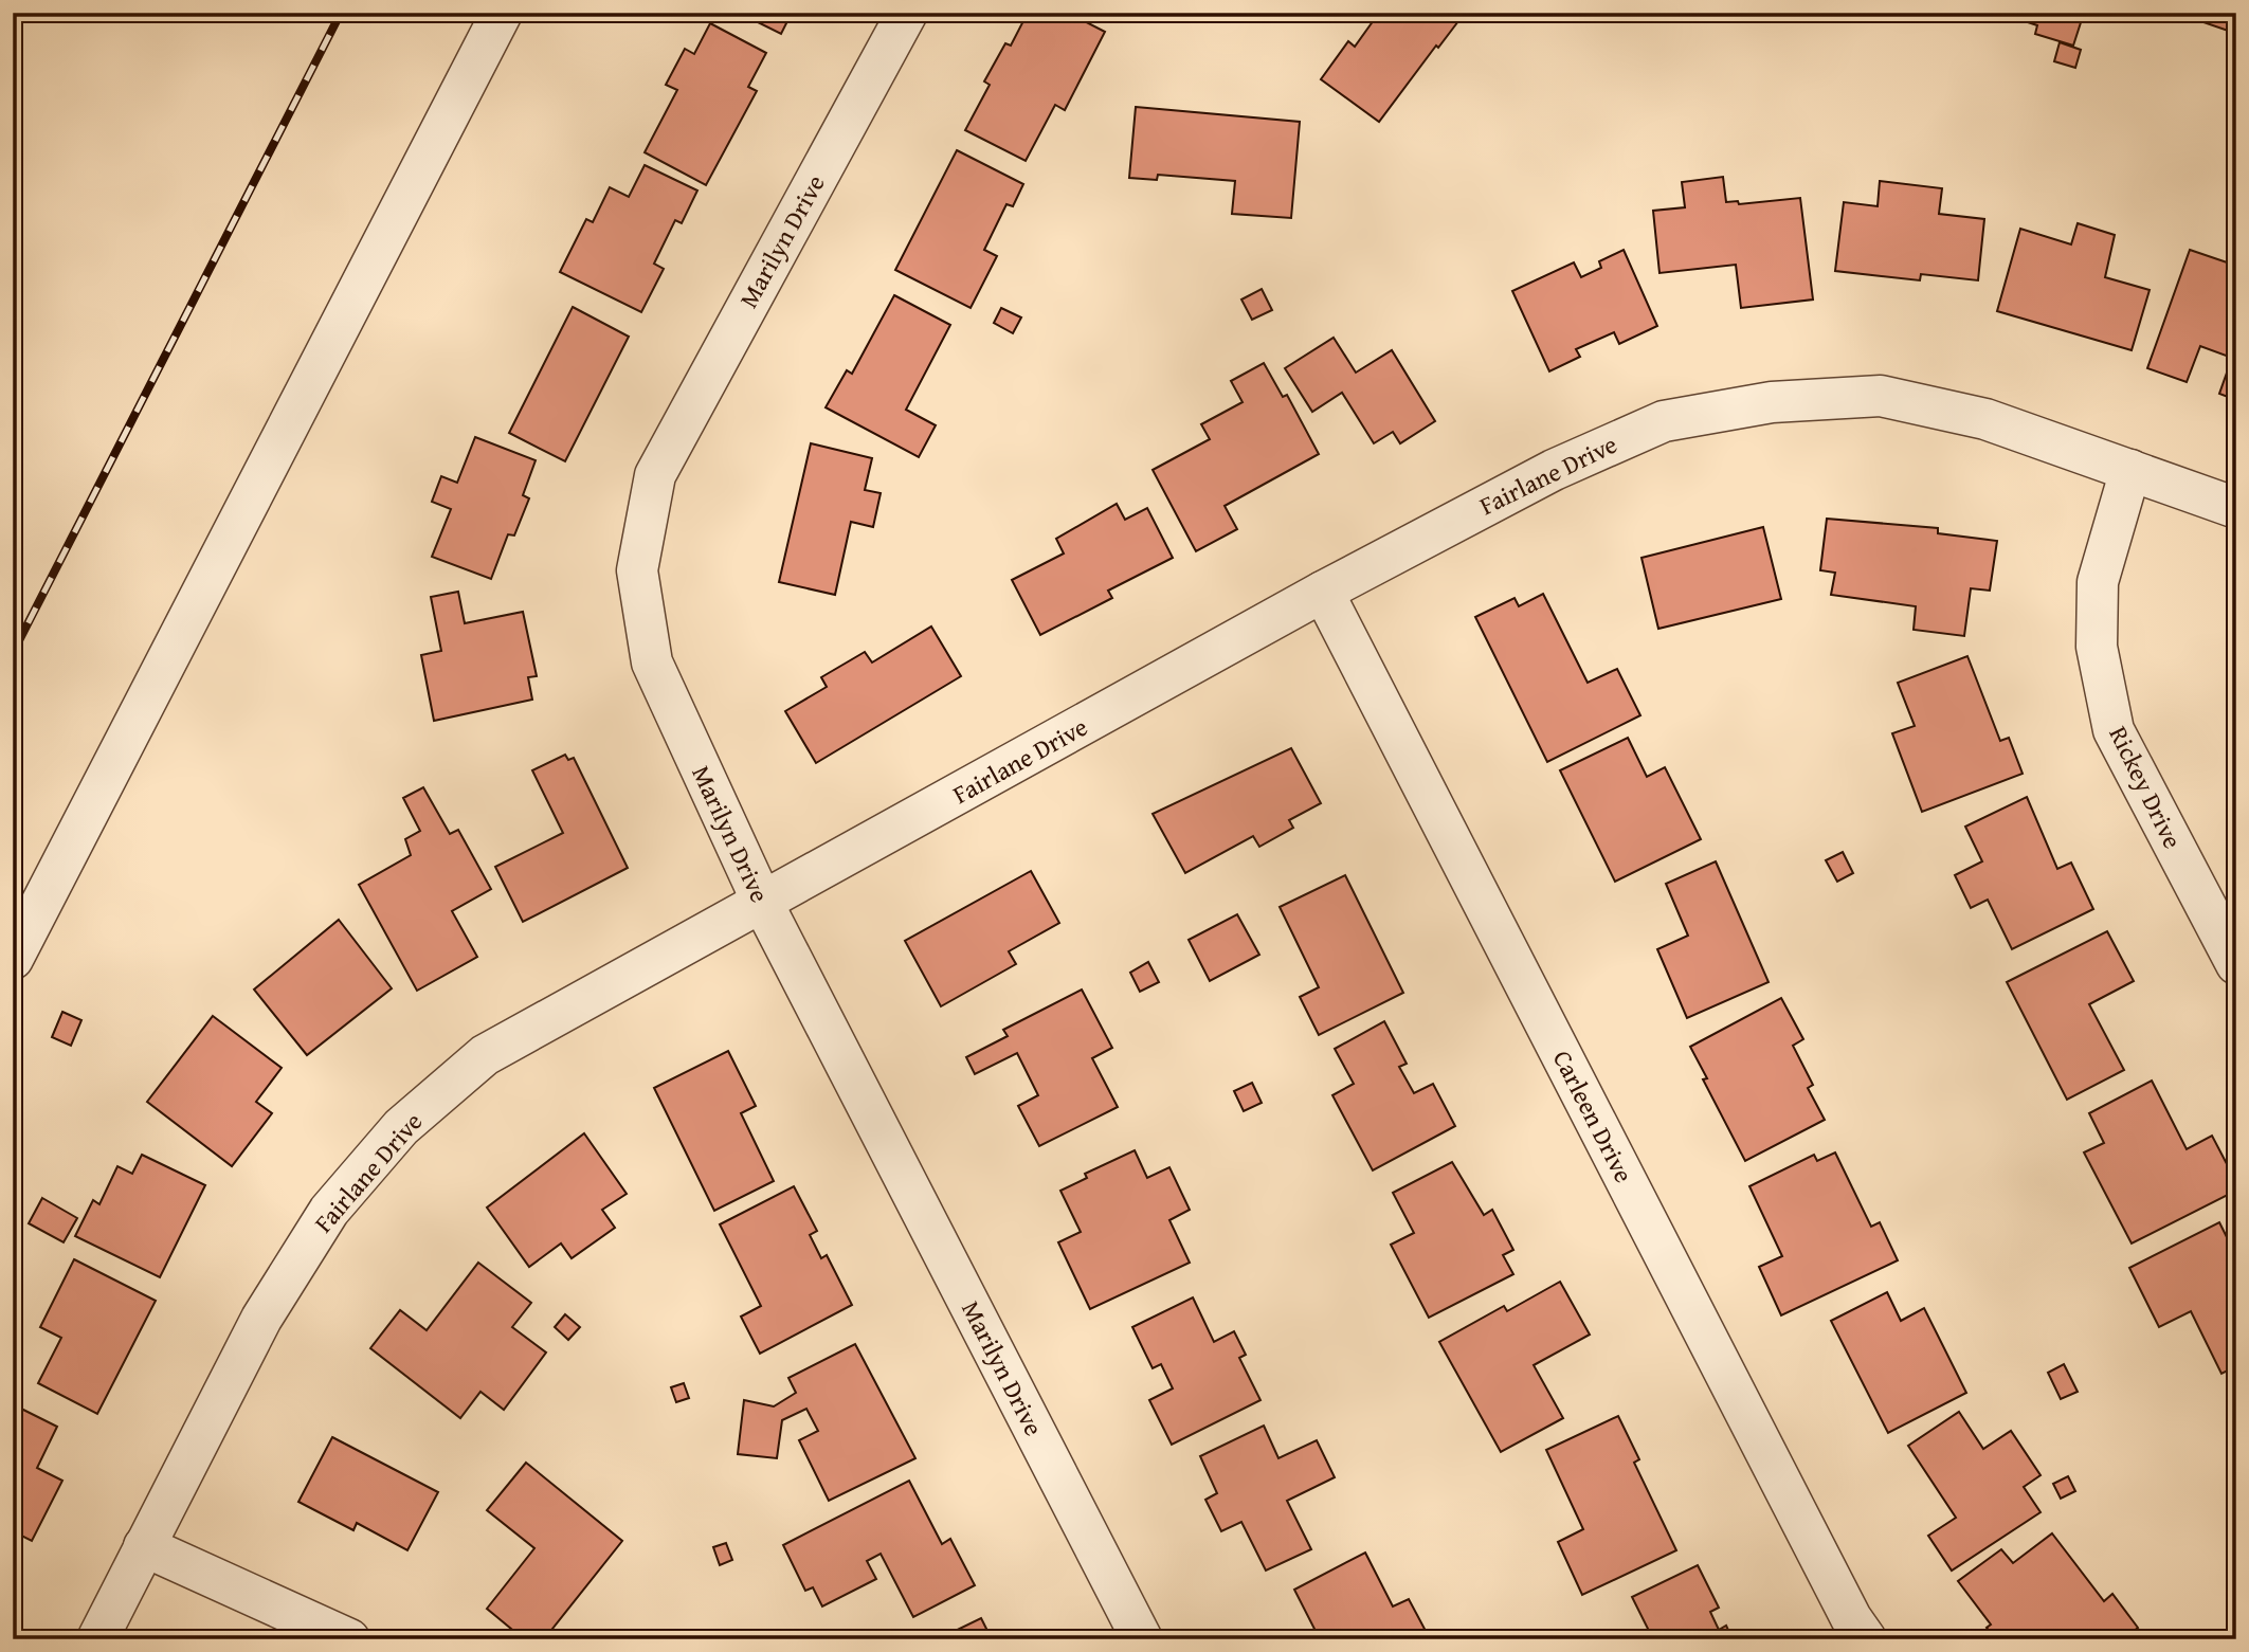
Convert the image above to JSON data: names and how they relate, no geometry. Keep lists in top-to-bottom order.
{
  "streets": {
    "street": [
      "Marilyn Drive",
      "Fairlane Drive",
      "Rickey Drive",
      "Carleen Drive"
    ]
  },
  "crossings": [
    ["Marilyn Drive", "Fairlane Drive"],
    ["Fairlane Drive", "Rickey Drive"],
    ["Fairlane Drive", "Carleen Drive"]
  ]
}
